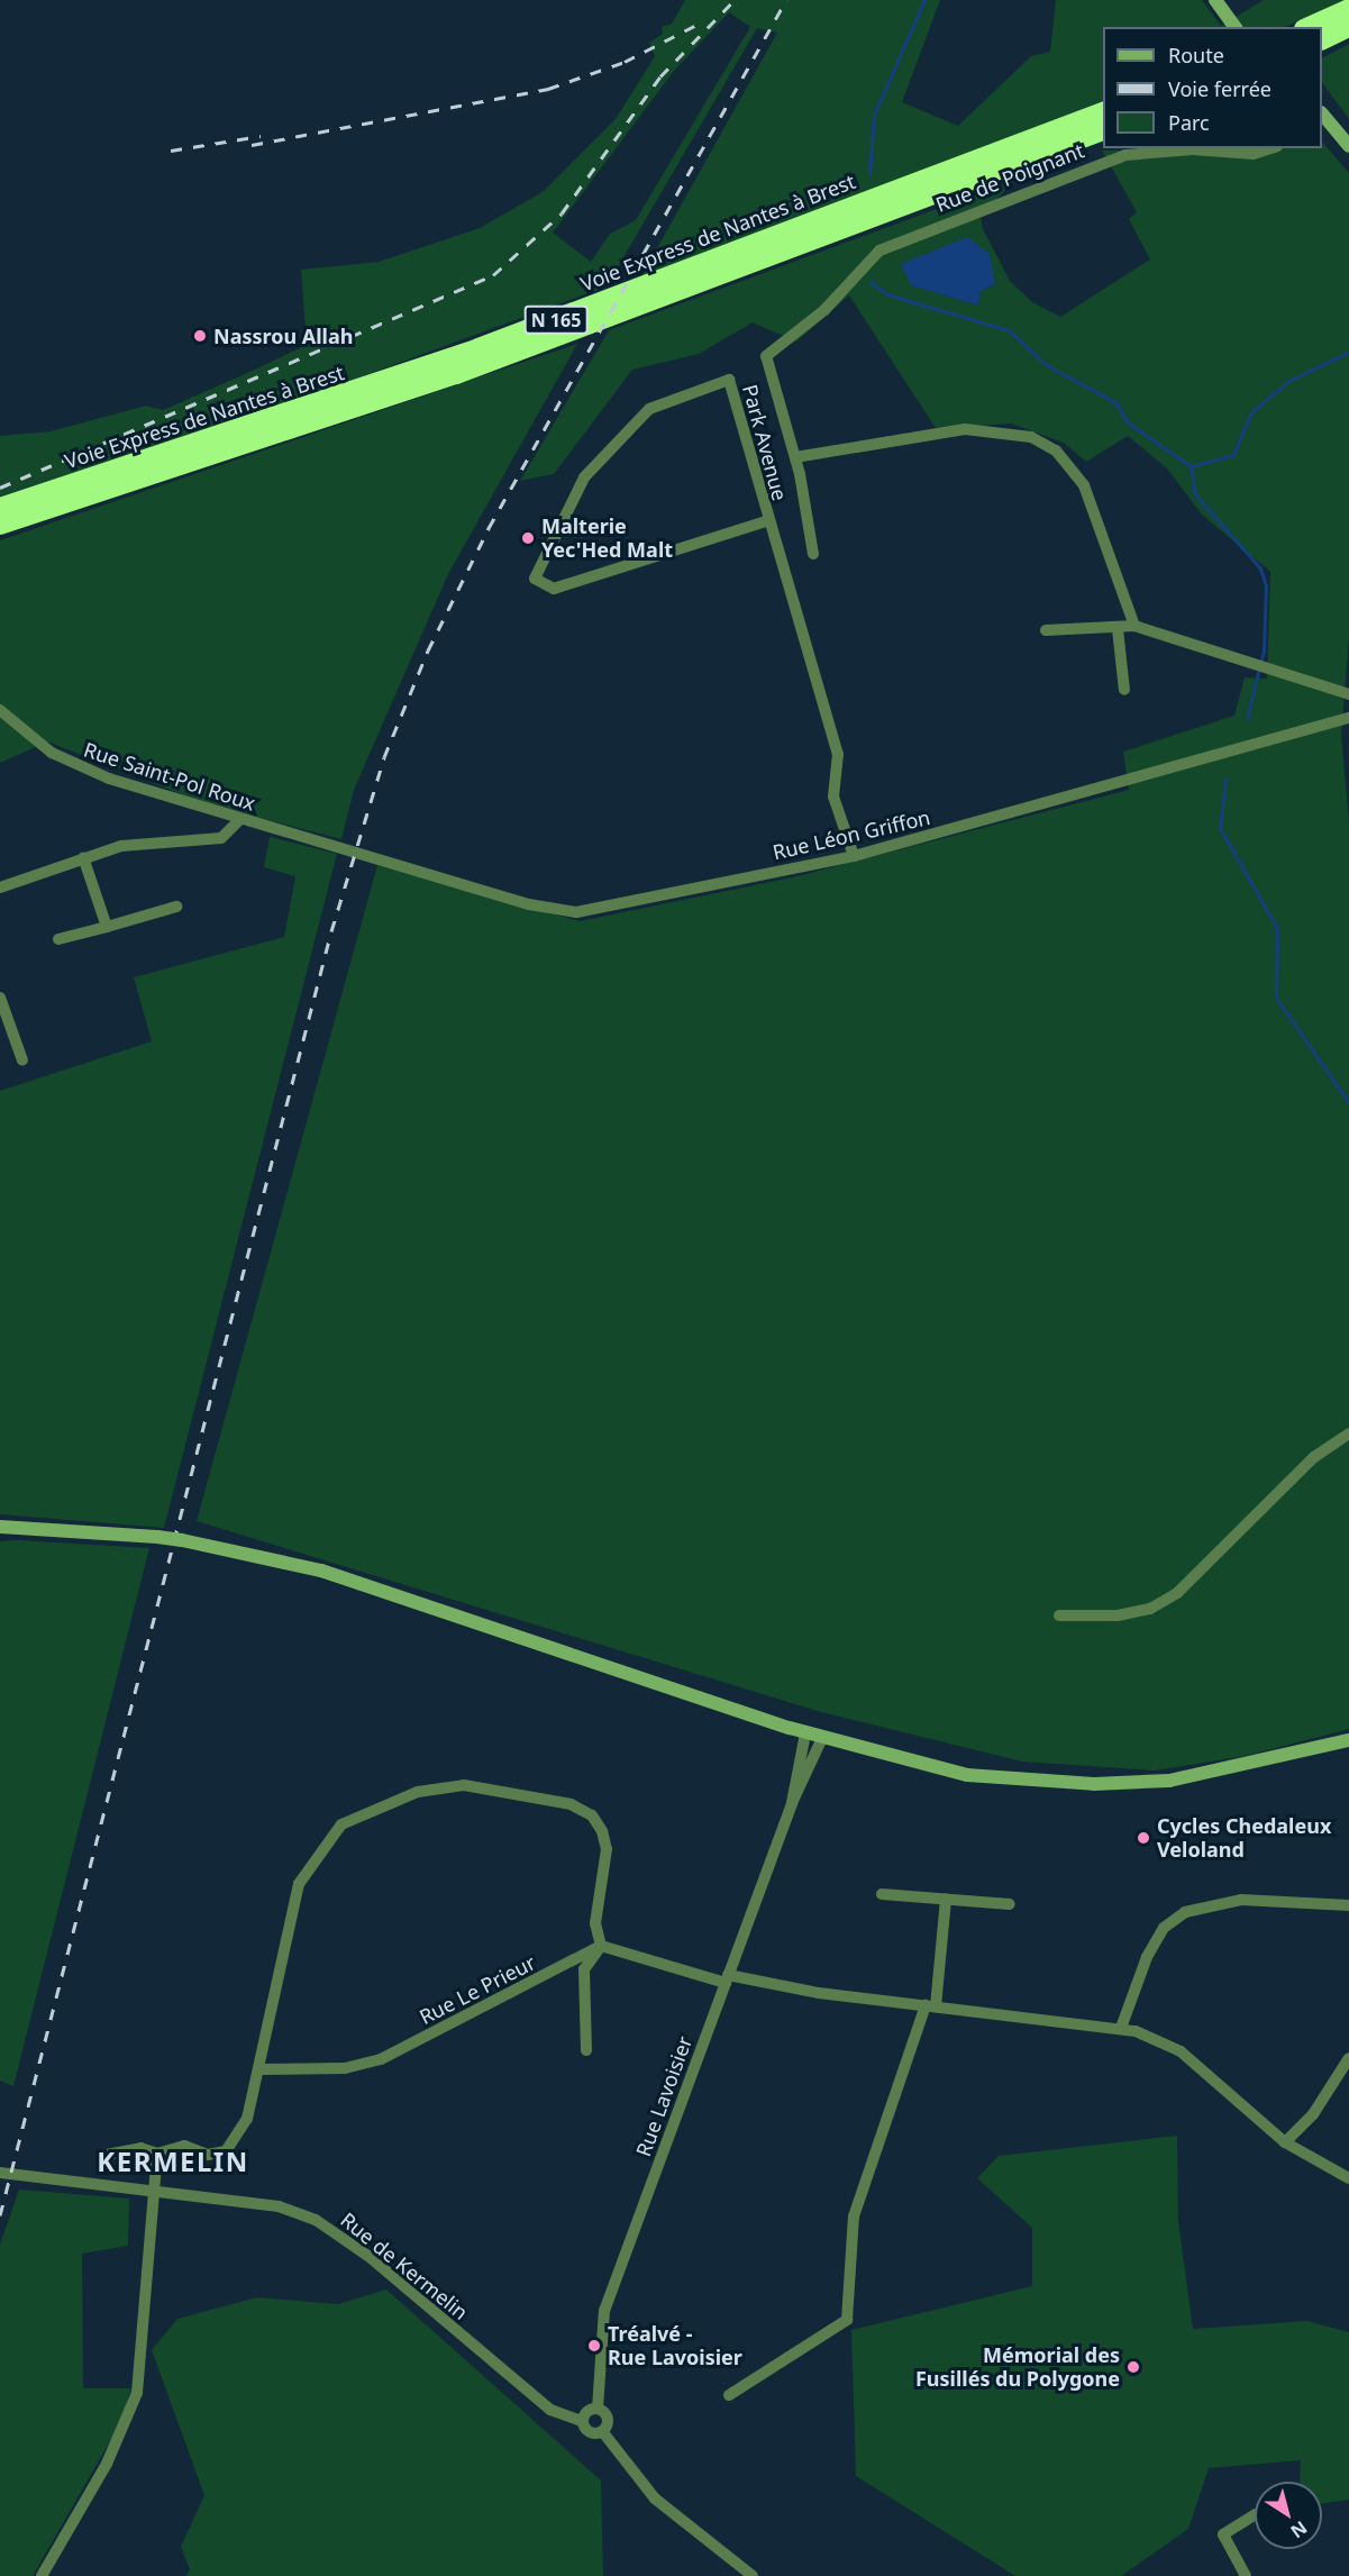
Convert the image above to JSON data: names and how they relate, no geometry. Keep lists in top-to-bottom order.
{
  "streets": {
    "highway": ["Voie Express de Nantes à Brest", "N 165"],
    "street": [
      "Rue de Poignant",
      "Park Avenue",
      "Rue Saint-Pol Roux",
      "Rue Léon Griffon",
      "Rue Le Prieur",
      "Rue Lavoisier",
      "Rue de Kermelin"
    ]
  },
  "crossings": [
    ["Rue Saint-Pol Roux", "Rue Léon Griffon"],
    ["Rue Lavoisier", "Rue de Kermelin"]
  ],
  "districts": ["KERMELIN"],
  "places": [
    "Nassrou Allah",
    "Malterie Yec'Hed Malt",
    "Cycles Chedaleux Veloland",
    "Tréalvé - Rue Lavoisier",
    "Mémorial des Fusillés du Polygone"
  ],
  "legend": ["Route", "Voie ferrée", "Parc"],
  "north": "bottom right"
}
